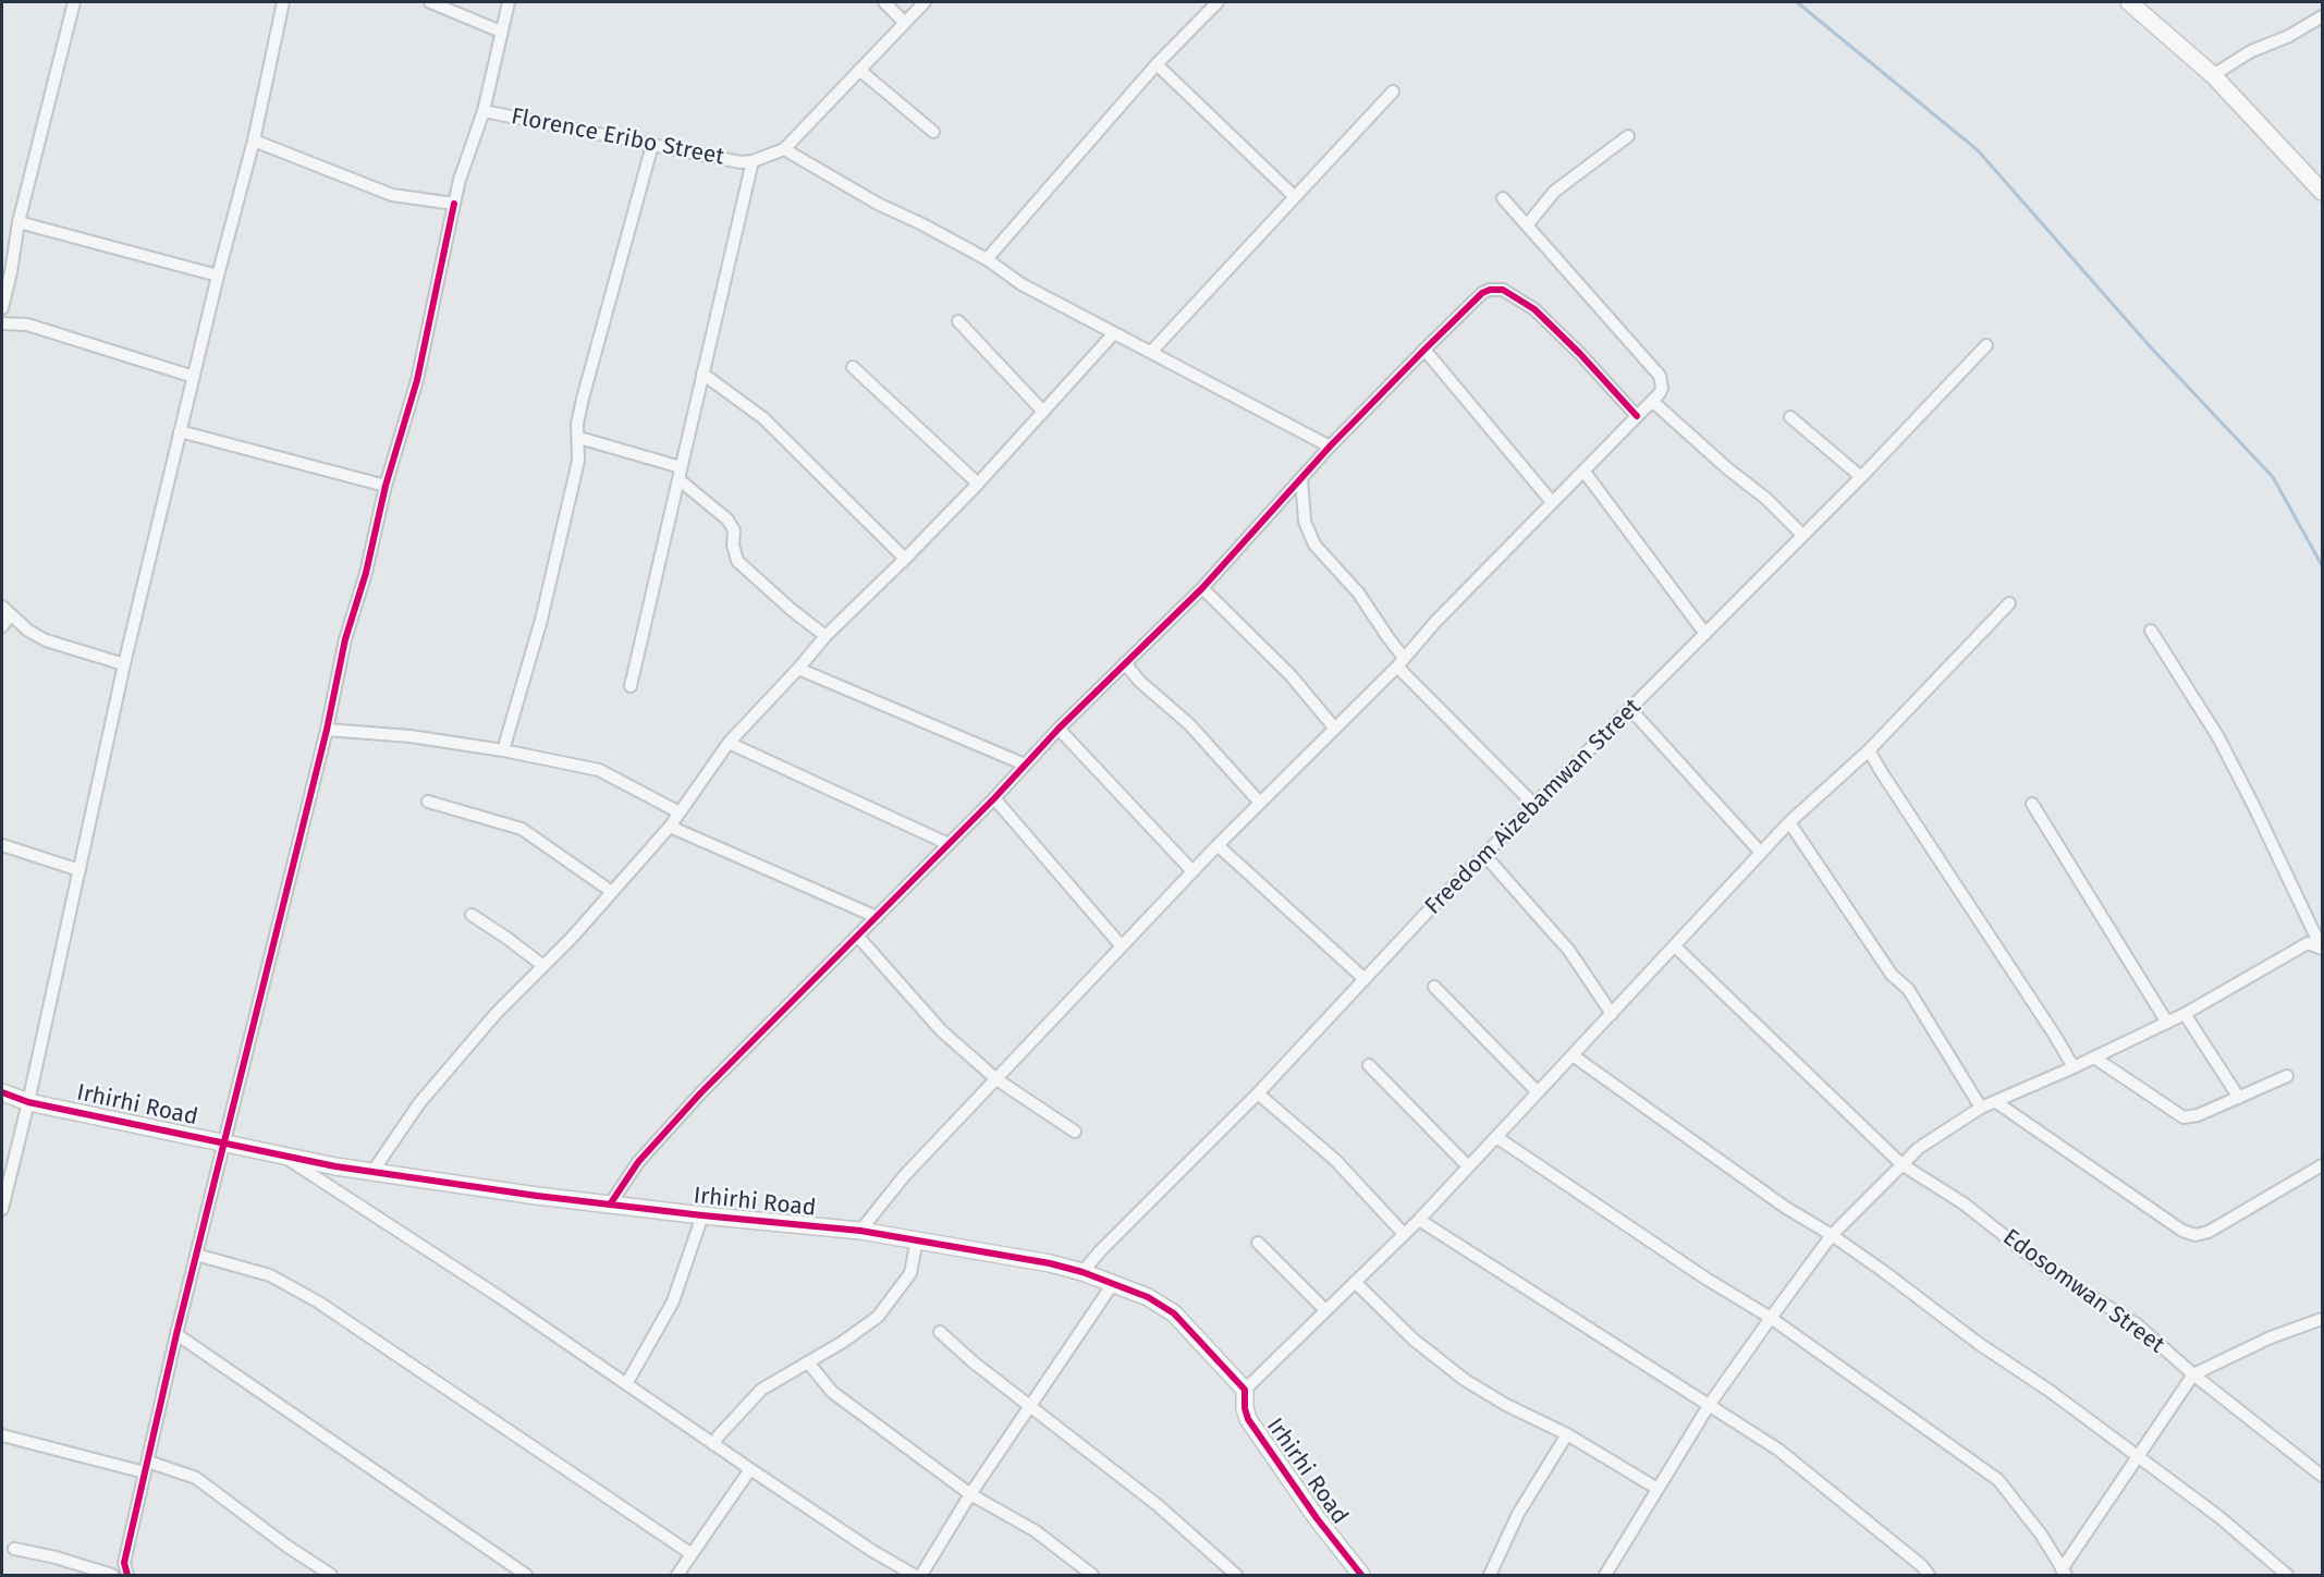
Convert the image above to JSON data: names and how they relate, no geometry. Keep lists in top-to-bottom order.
{
  "streets": {
    "street": [
      "Florence Eribo Street",
      "Freedom Aizebamwan Street",
      "Irhirhi Road",
      "Edosomwan Street"
    ]
  },
  "crossings": [
    ["Freedom Aizebamwan Street", "Irhirhi Road"]
  ]
}
